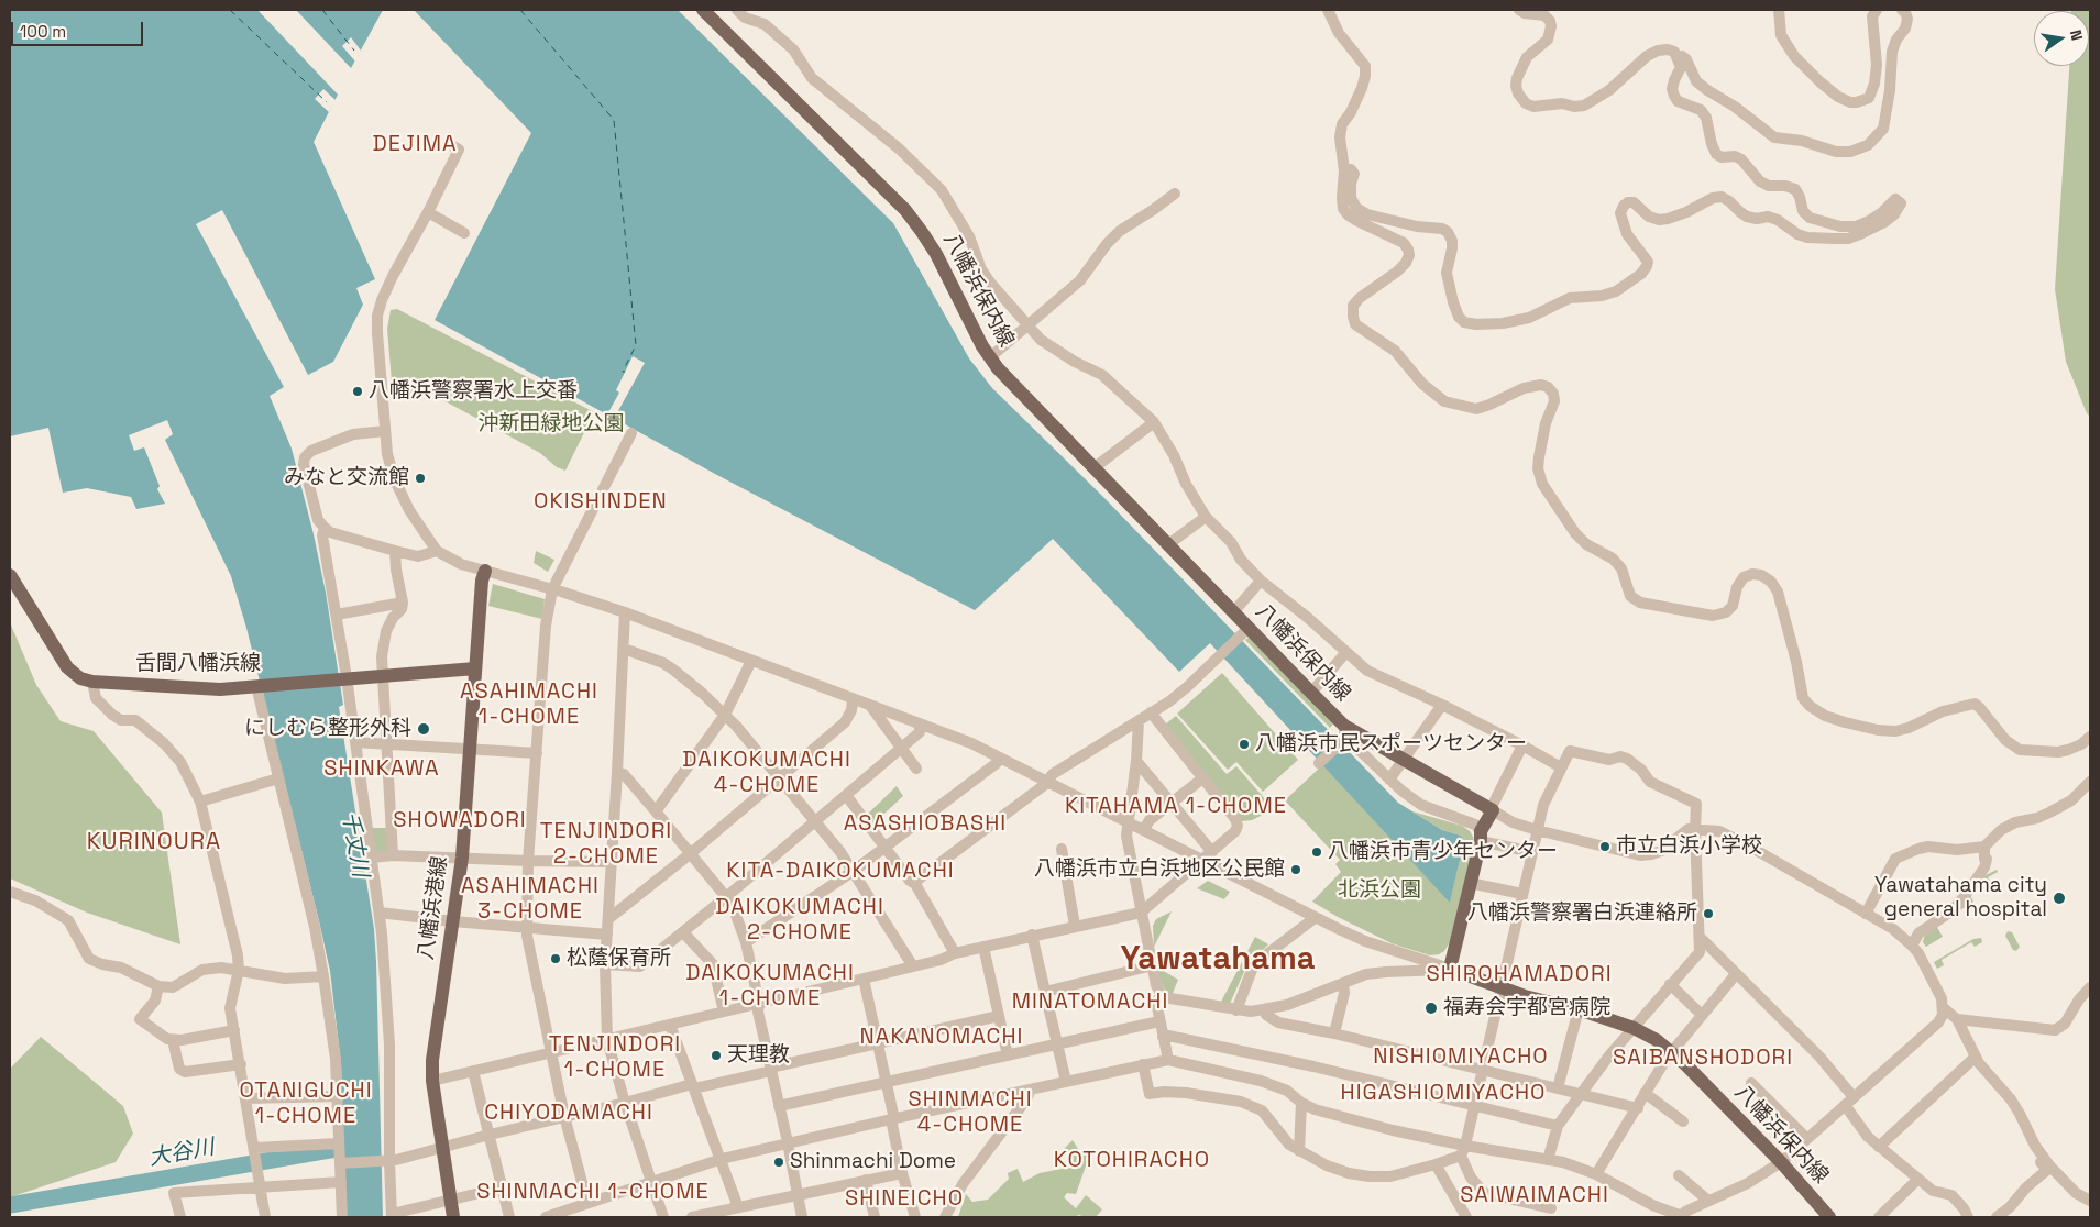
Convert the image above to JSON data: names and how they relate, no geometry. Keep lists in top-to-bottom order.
{
  "streets": {
    "main road": ["八幡浜保内線", "舌間八幡浜線", "八幡浜港線"]
  },
  "crossings": [
    ["舌間八幡浜線", "八幡浜港線"]
  ],
  "districts": [
    "DEJIMA",
    "OKISHINDEN",
    "ASAHIMACHI 1-CHOME",
    "DAIKOKUMACHI 4-CHOME",
    "SHINKAWA",
    "KITAHAMA 1-CHOME",
    "SHOWADORI",
    "ASASHIOBASHI",
    "TENJINDORI 2-CHOME",
    "KURINOURA",
    "KITA-DAIKOKUMACHI",
    "ASAHIMACHI 3-CHOME",
    "DAIKOKUMACHI 2-CHOME",
    "Yawatahama",
    "DAIKOKUMACHI 1-CHOME",
    "SHIROHAMADORI",
    "MINATOMACHI",
    "NAKANOMACHI",
    "TENJINDORI 1-CHOME",
    "NISHIOMIYACHO",
    "SAIBANSHODORI",
    "OTANIGUCHI 1-CHOME",
    "HIGASHIOMIYACHO",
    "SHINMACHI 4-CHOME",
    "CHIYODAMACHI",
    "KOTOHIRACHO",
    "SHINMACHI 1-CHOME",
    "SAIWAIMACHI",
    "SHINEICHO"
  ],
  "water": ["千丈川", "大谷川"],
  "parks": ["沖新田緑地公園", "北浜公園"],
  "places": [
    "八幡浜警察署水上交番",
    "みなと交流館",
    "にしむら整形外科",
    "八幡浜市民スポーツセンター",
    "市立白浜小学校",
    "八幡浜市青少年センター",
    "八幡浜市立白浜地区公民館",
    "Yawatahama city general hospital",
    "八幡浜警察署白浜連絡所",
    "松蔭保育所",
    "福寿会宇都宮病院",
    "天理教",
    "Shinmachi Dome"
  ],
  "scale_bar": "100 m",
  "north": "right"
}
